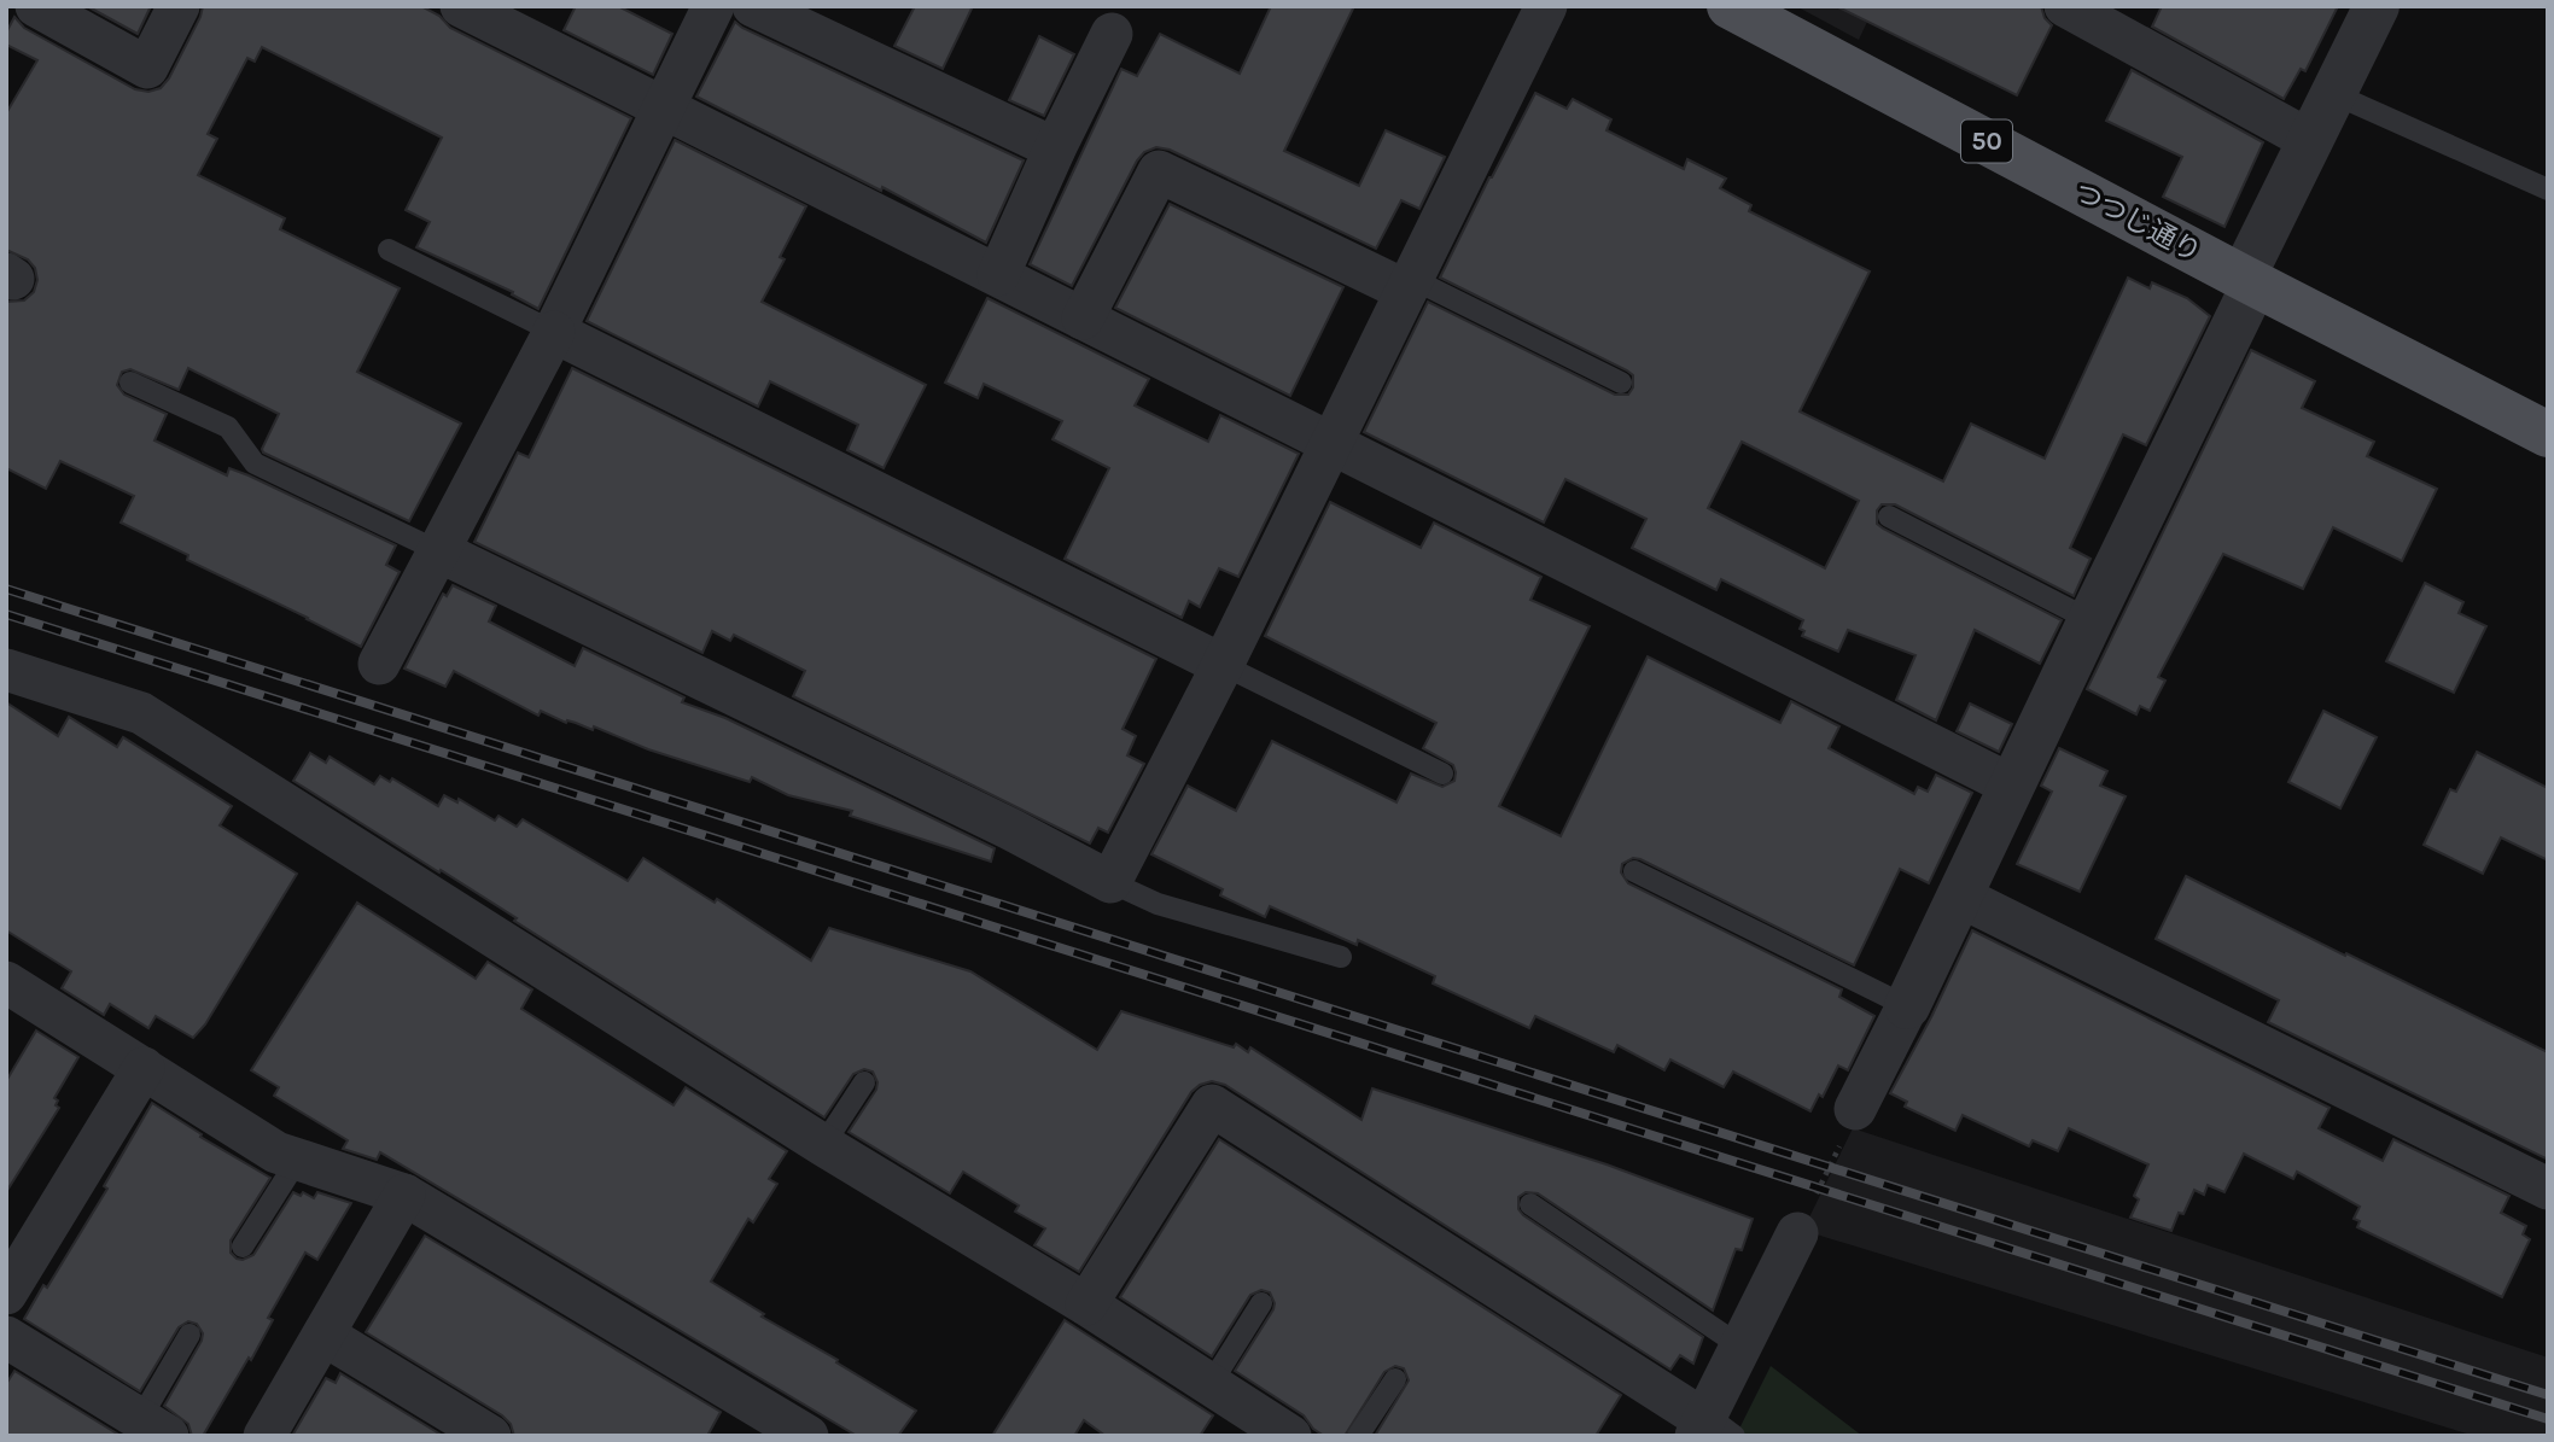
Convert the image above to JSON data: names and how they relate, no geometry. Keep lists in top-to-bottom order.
{
  "streets": {
    "main road": ["50", "つつじ通り"]
  }
}
